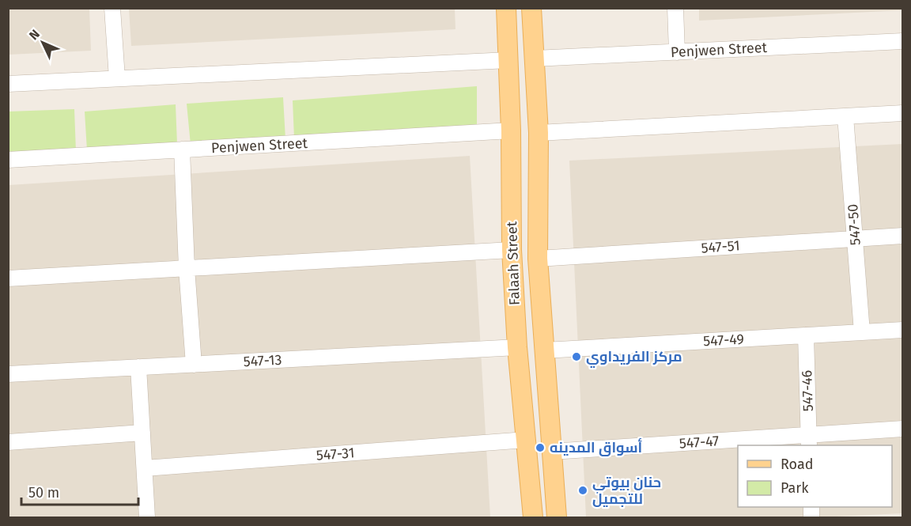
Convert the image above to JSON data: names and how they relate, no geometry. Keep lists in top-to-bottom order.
{
  "streets": {
    "main road": ["Falaah Street"],
    "street": [
      "Penjwen Street",
      "547-50",
      "547-51",
      "547-49",
      "547-13",
      "547-46",
      "547-47",
      "547-31"
    ]
  },
  "crossings": [
    ["Penjwen Street", "Falaah Street"],
    ["547-50", "547-51"],
    ["547-50", "547-49"],
    ["547-51", "Falaah Street"],
    ["Falaah Street", "547-49"],
    ["Falaah Street", "547-13"],
    ["Falaah Street", "547-47"],
    ["Falaah Street", "547-31"],
    ["547-49", "547-46"],
    ["547-46", "547-47"]
  ],
  "places": ["مركز الفريداوي", "أسواق المدينه", "حنان بيوتي للتجميل"],
  "legend": ["Road", "Park"],
  "scale_bar": "50 m",
  "north": "top left"
}
